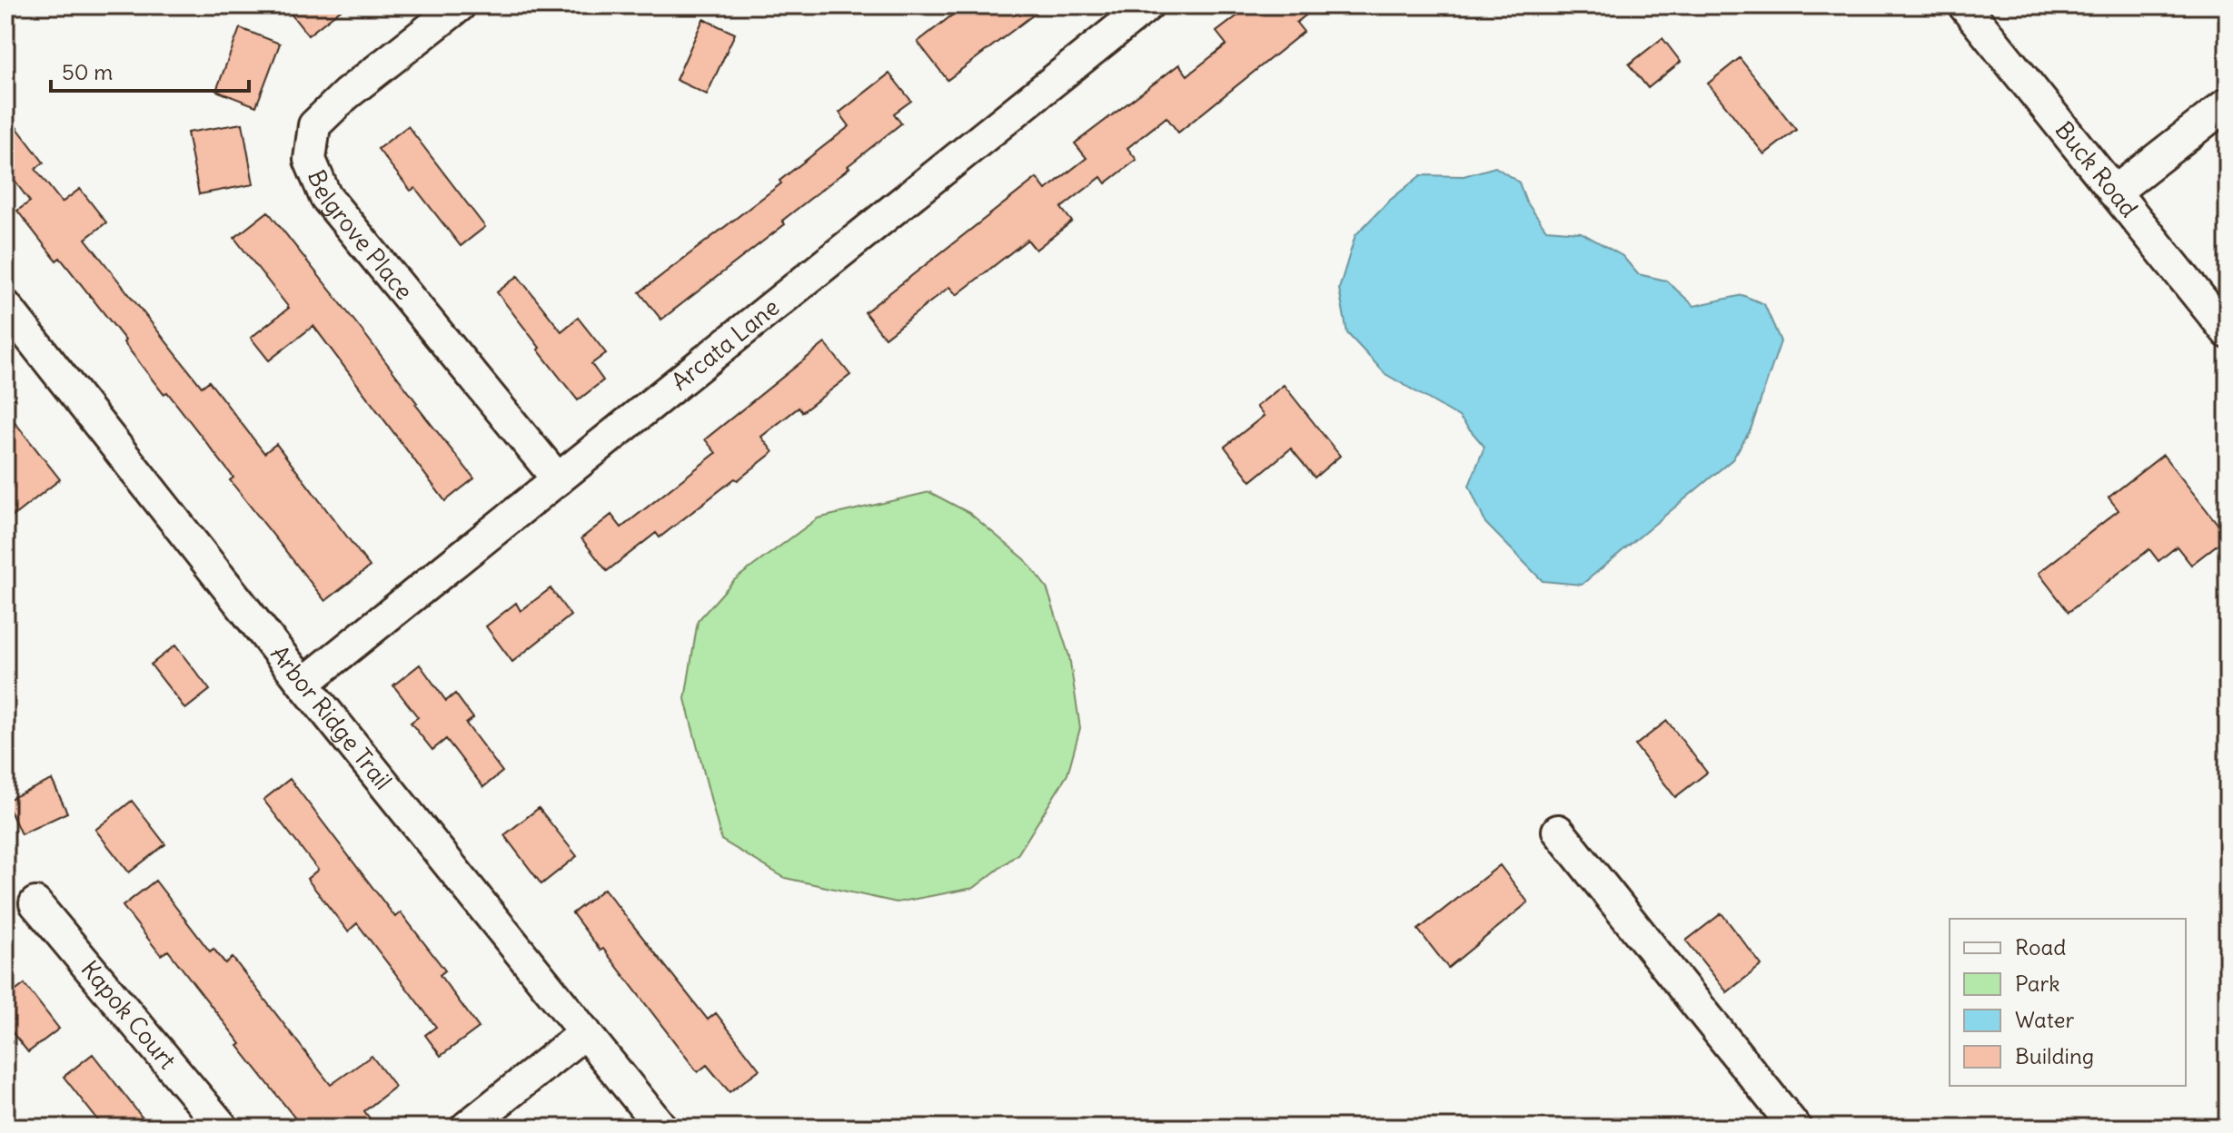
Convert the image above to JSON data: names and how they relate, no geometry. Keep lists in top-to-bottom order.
{
  "streets": {
    "street": [
      "Buck Road",
      "Belgrove Place",
      "Arcata Lane",
      "Arbor Ridge Trail",
      "Kapok Court"
    ]
  },
  "crossings": [
    ["Belgrove Place", "Arcata Lane"],
    ["Arcata Lane", "Arbor Ridge Trail"]
  ],
  "legend": [
    "Road",
    "Park",
    "Water",
    "Building"
  ],
  "scale_bar": "50 m"
}
